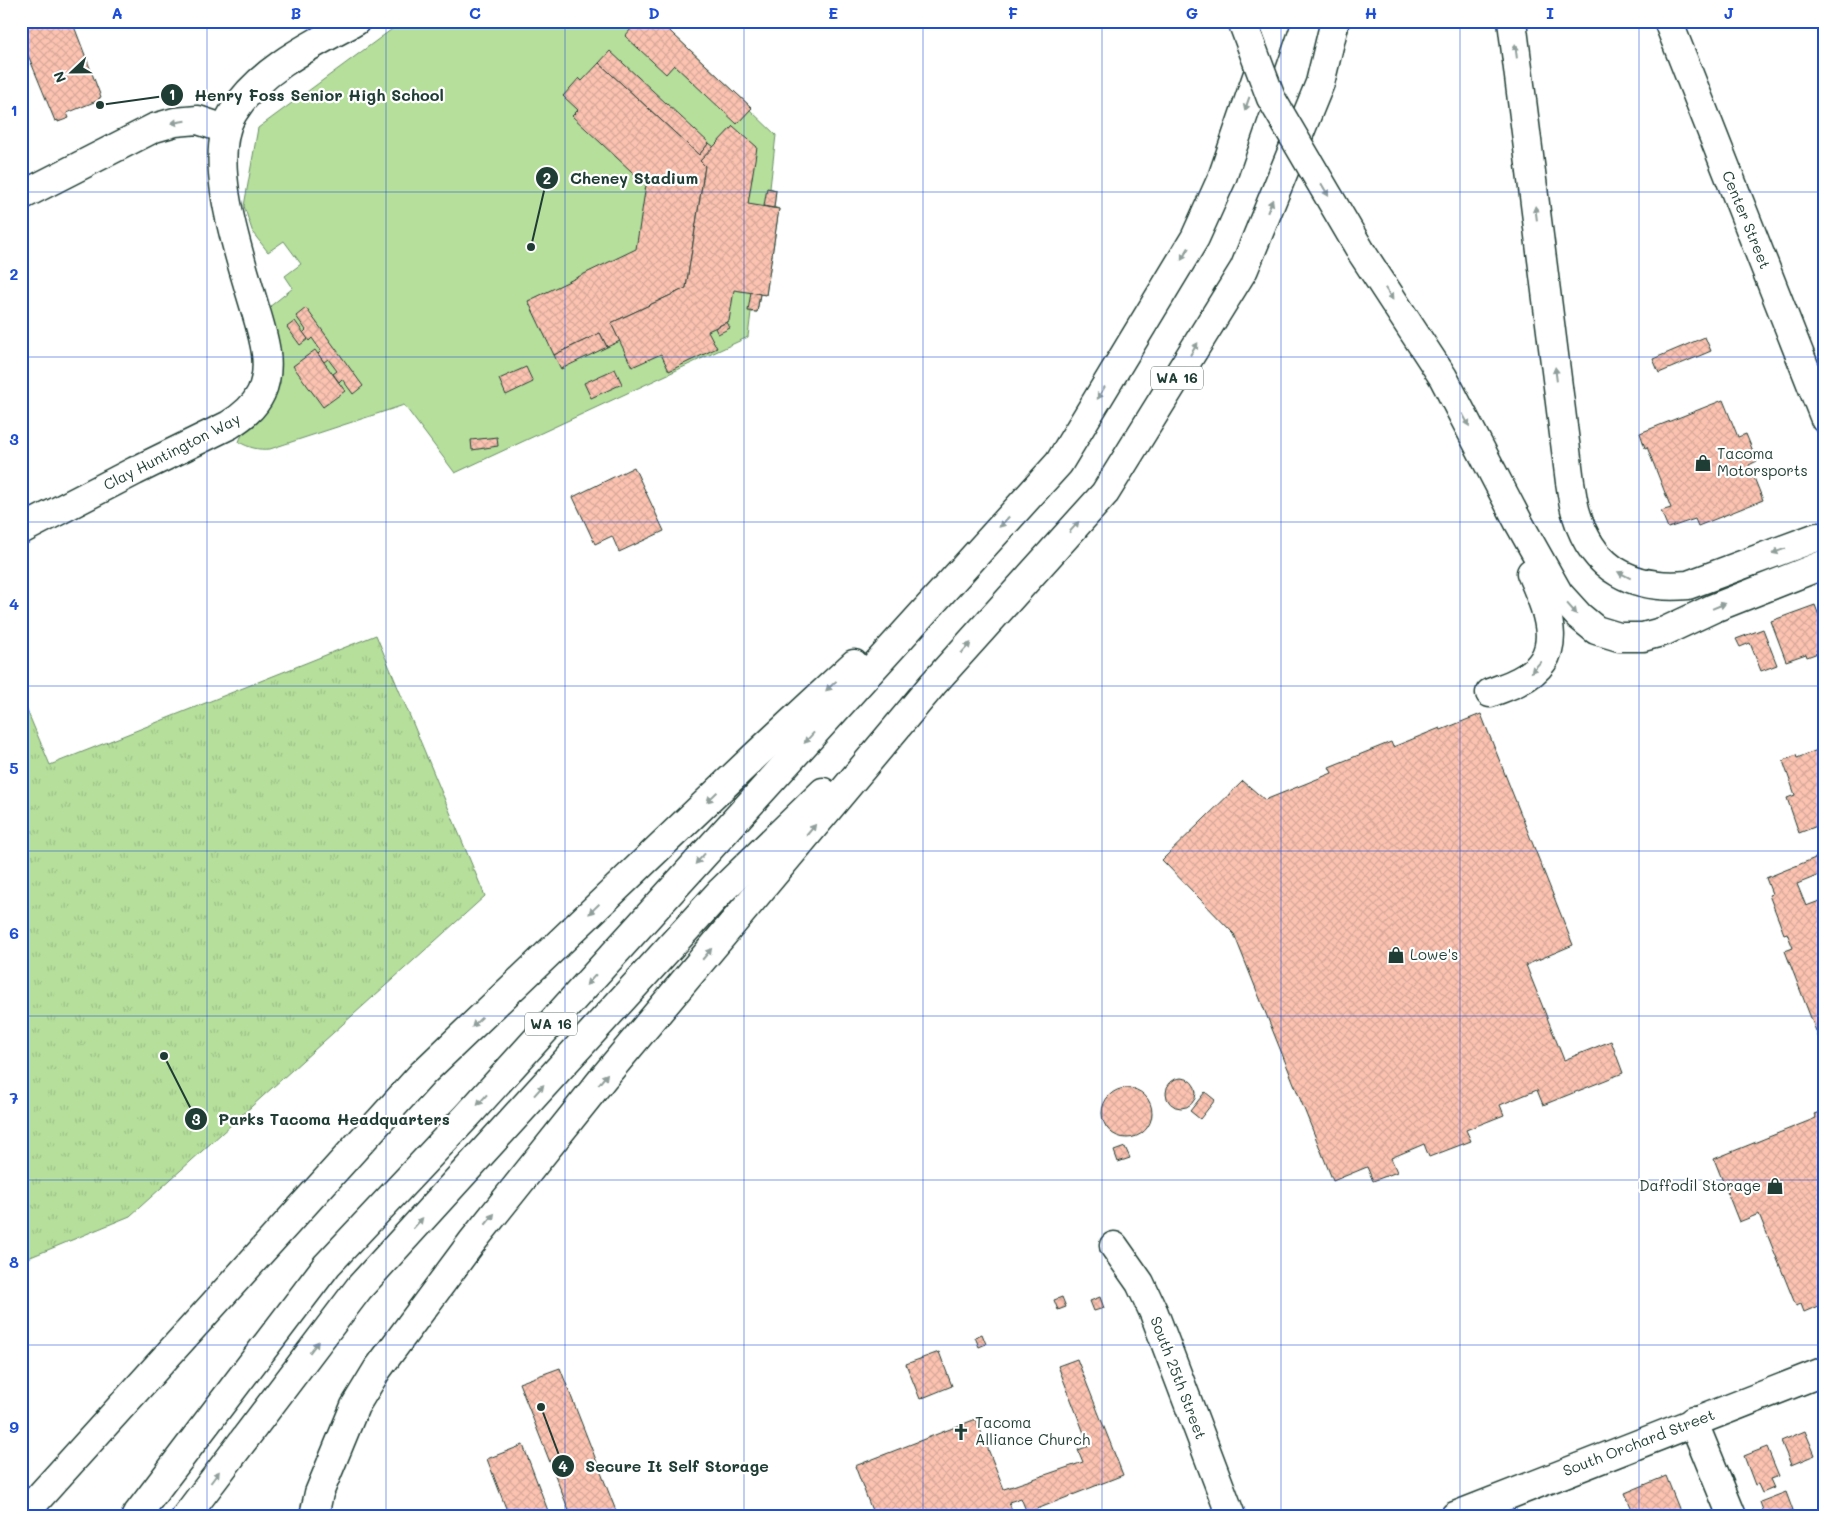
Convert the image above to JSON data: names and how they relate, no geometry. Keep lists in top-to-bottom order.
{
  "streets": {
    "main road": [
      "Center Street",
      "WA 16",
      "Clay Huntington Way",
      "South 25th Street",
      "South Orchard Street"
    ]
  },
  "places": {
    "other": [
      "Henry Foss Senior High School",
      "Cheney Stadium",
      "Parks Tacoma Headquarters",
      "Secure It Self Storage"
    ],
    "shop": ["Tacoma Motorsports", "Lowe's", "Daffodil Storage"],
    "church": ["Tacoma Alliance Church"]
  },
  "north": "left",
  "grid": {
    "columns": [
      "A",
      "B",
      "C",
      "D",
      "E",
      "F",
      "G",
      "H",
      "I",
      "J"
    ],
    "rows": [
      "1",
      "2",
      "3",
      "4",
      "5",
      "6",
      "7",
      "8",
      "9"
    ]
  }
}
